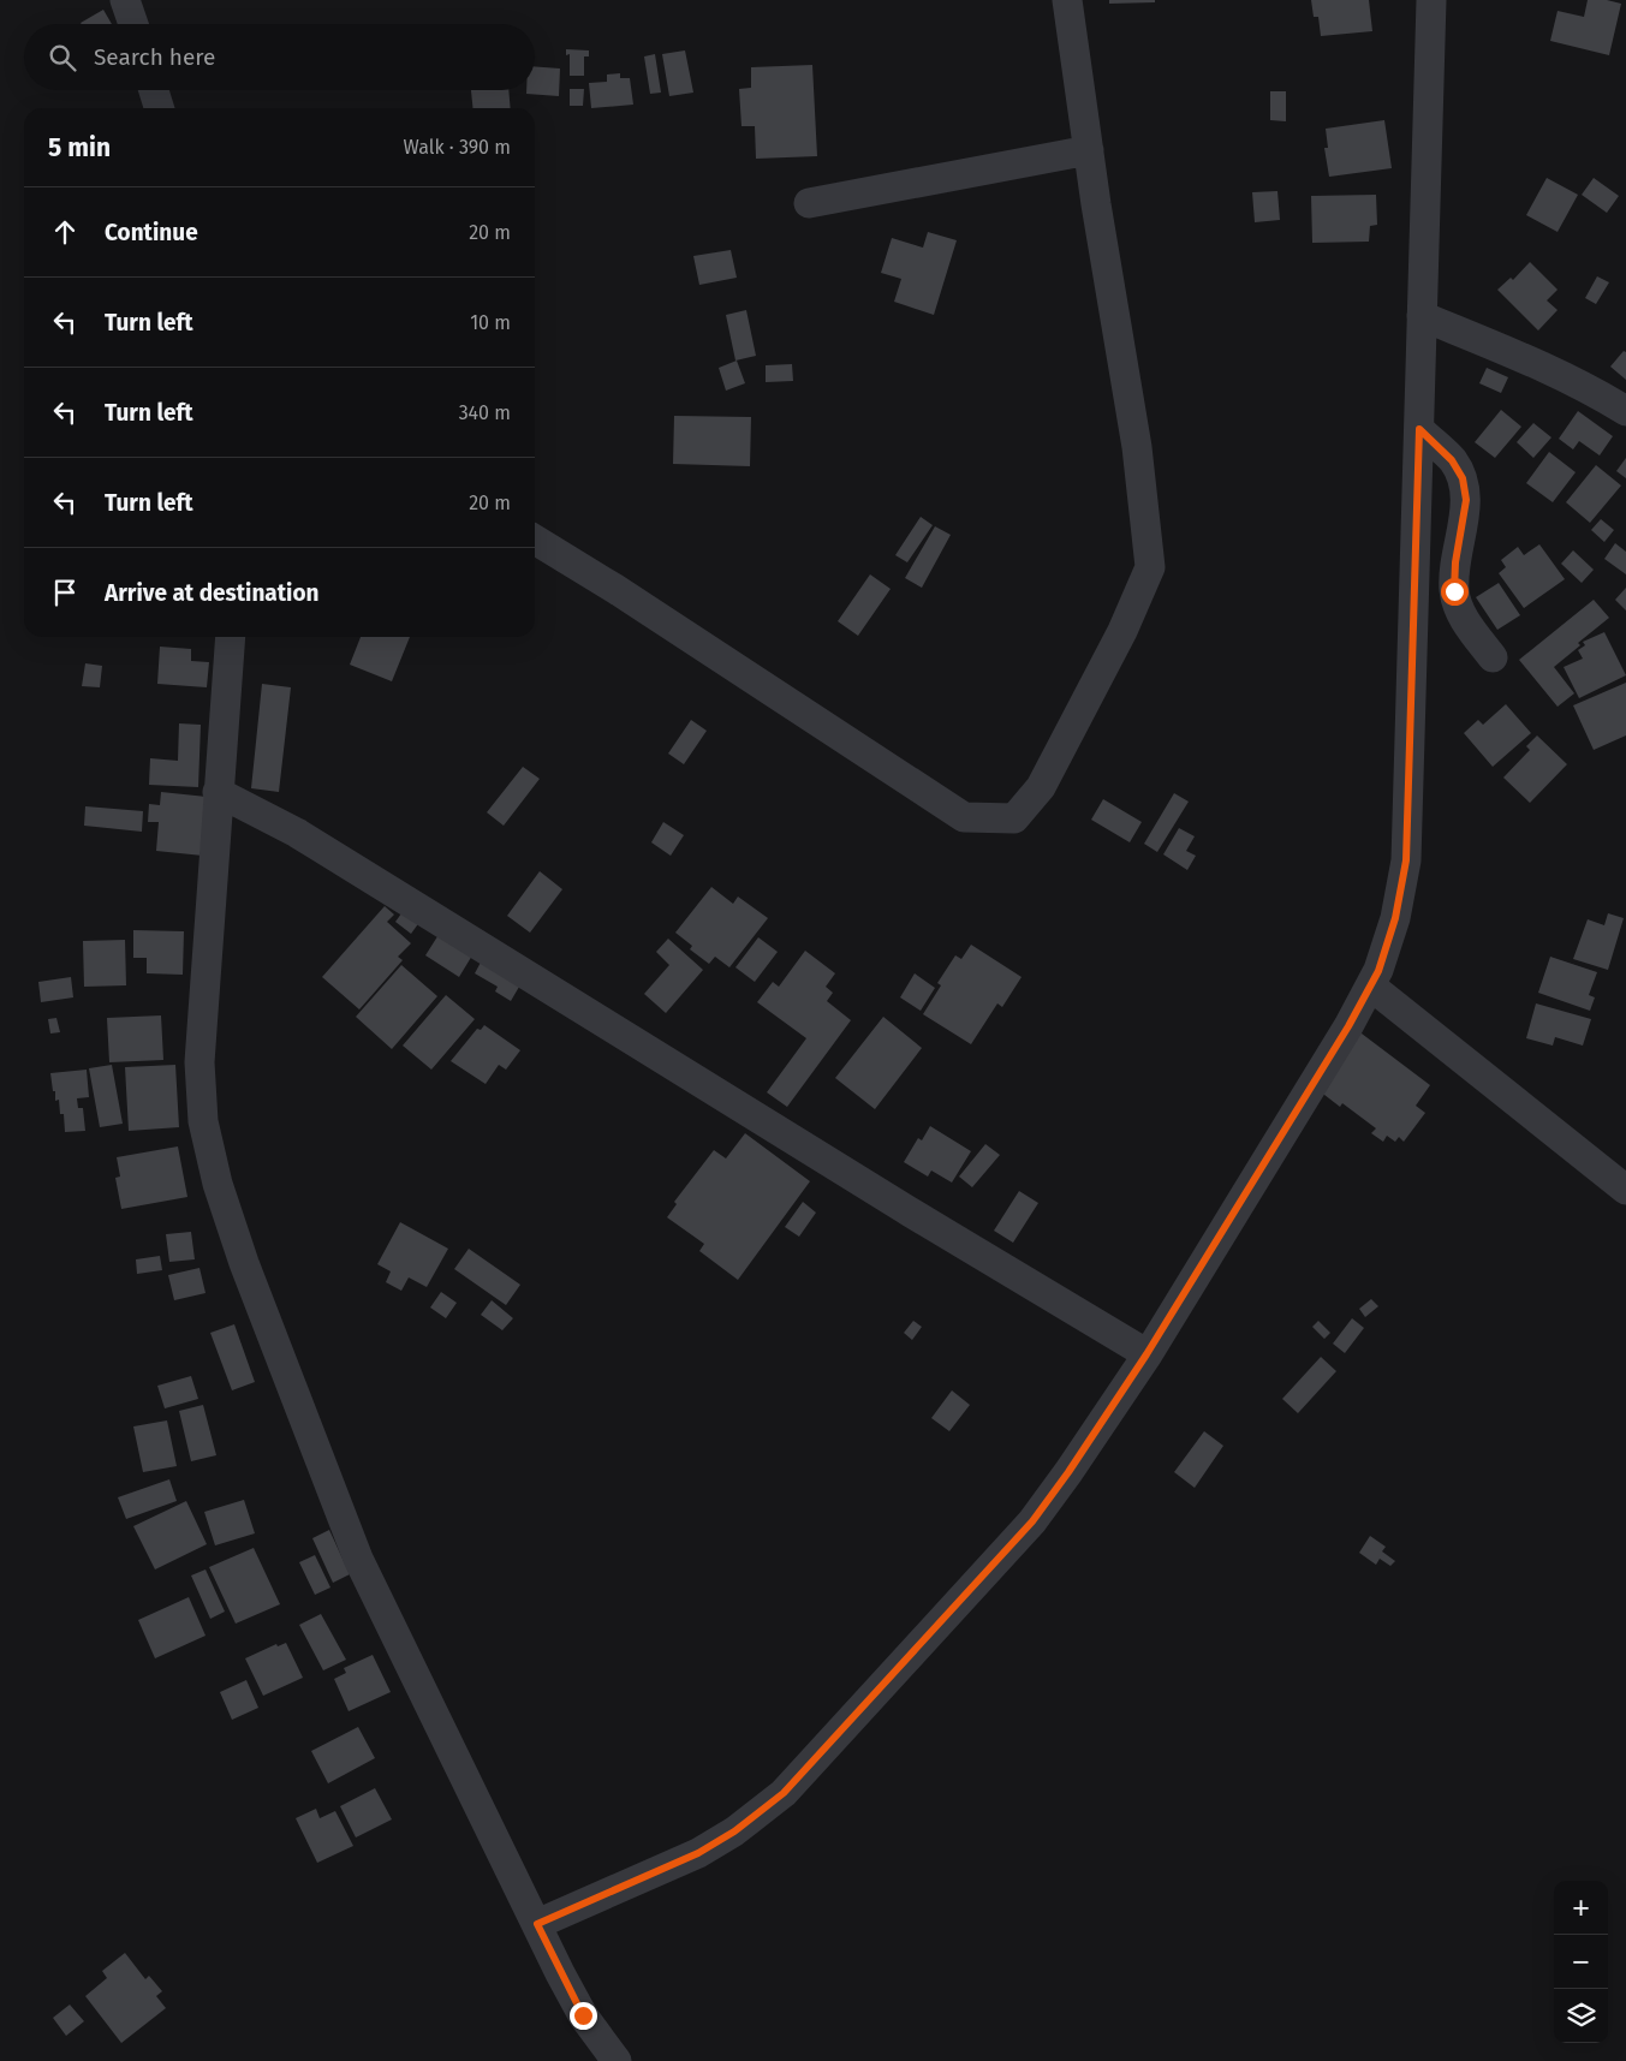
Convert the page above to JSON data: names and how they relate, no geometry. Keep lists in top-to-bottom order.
{
  "page": {
    "search": "Search here",
    "heading": ["5 min", "Walk · 390 m"],
    "list": [
      ["Continue", "20 m"],
      ["Turn left", "10 m"],
      ["Turn left", "340 m"],
      ["Turn left", "20 m"],
      "Arrive at destination"
    ],
    "map_buttons": ["+", "−"]
  }
}
